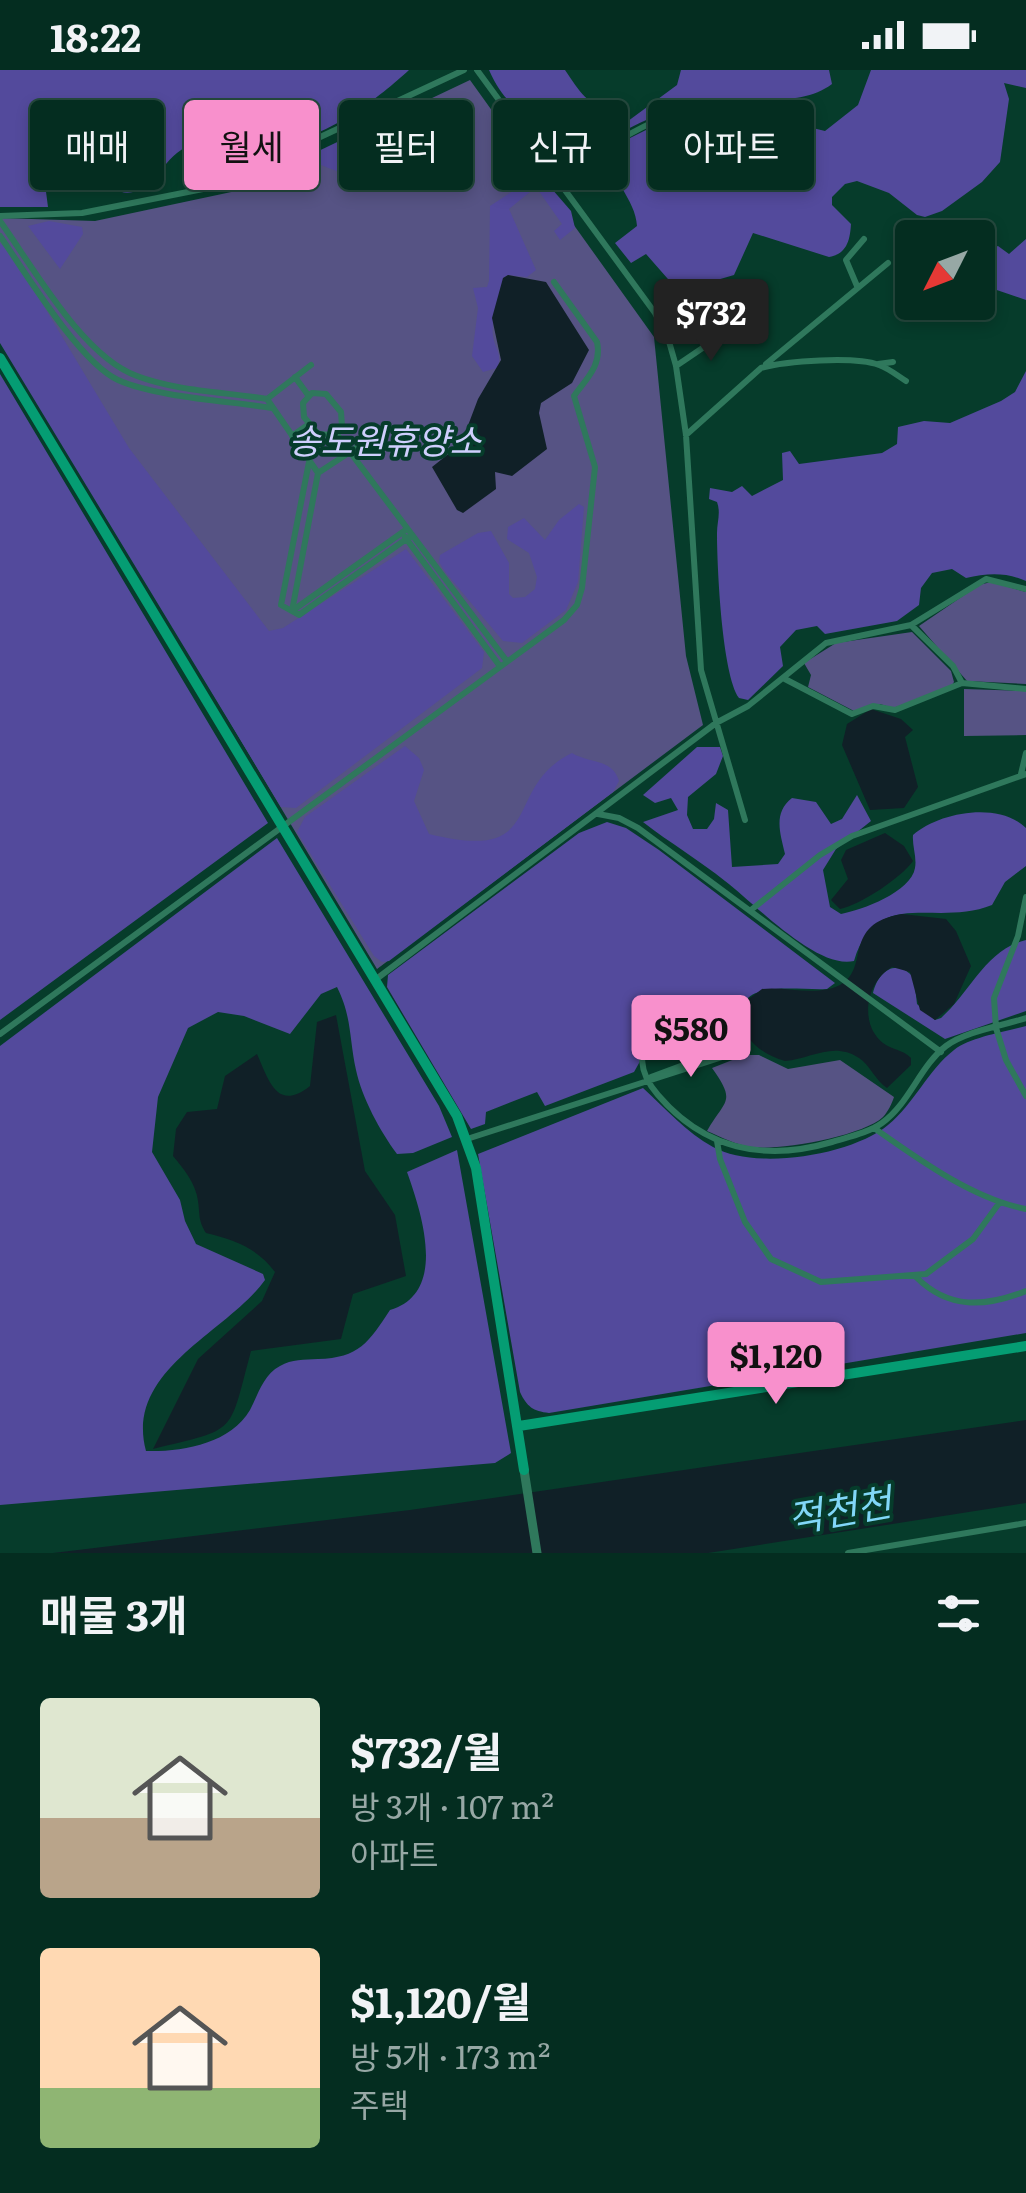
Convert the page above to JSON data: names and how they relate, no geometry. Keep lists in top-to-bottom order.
{
  "water": ["적천천"],
  "parks": ["송도원휴양소"],
  "north": "bottom left",
  "page": {
    "status": "18:22",
    "chip": [
      "매매",
      "월세",
      "필터",
      "신규",
      "아파트"
    ],
    "price": ["$732", "$580", "$1,120"],
    "heading": "매물 3개",
    "list": [
      {
        "name": "$732/월",
        "note": "방 3개 · 107 m² · 아파트"
      },
      {
        "name": "$1,120/월",
        "note": "방 5개 · 173 m² · 주택"
      }
    ]
  }
}
